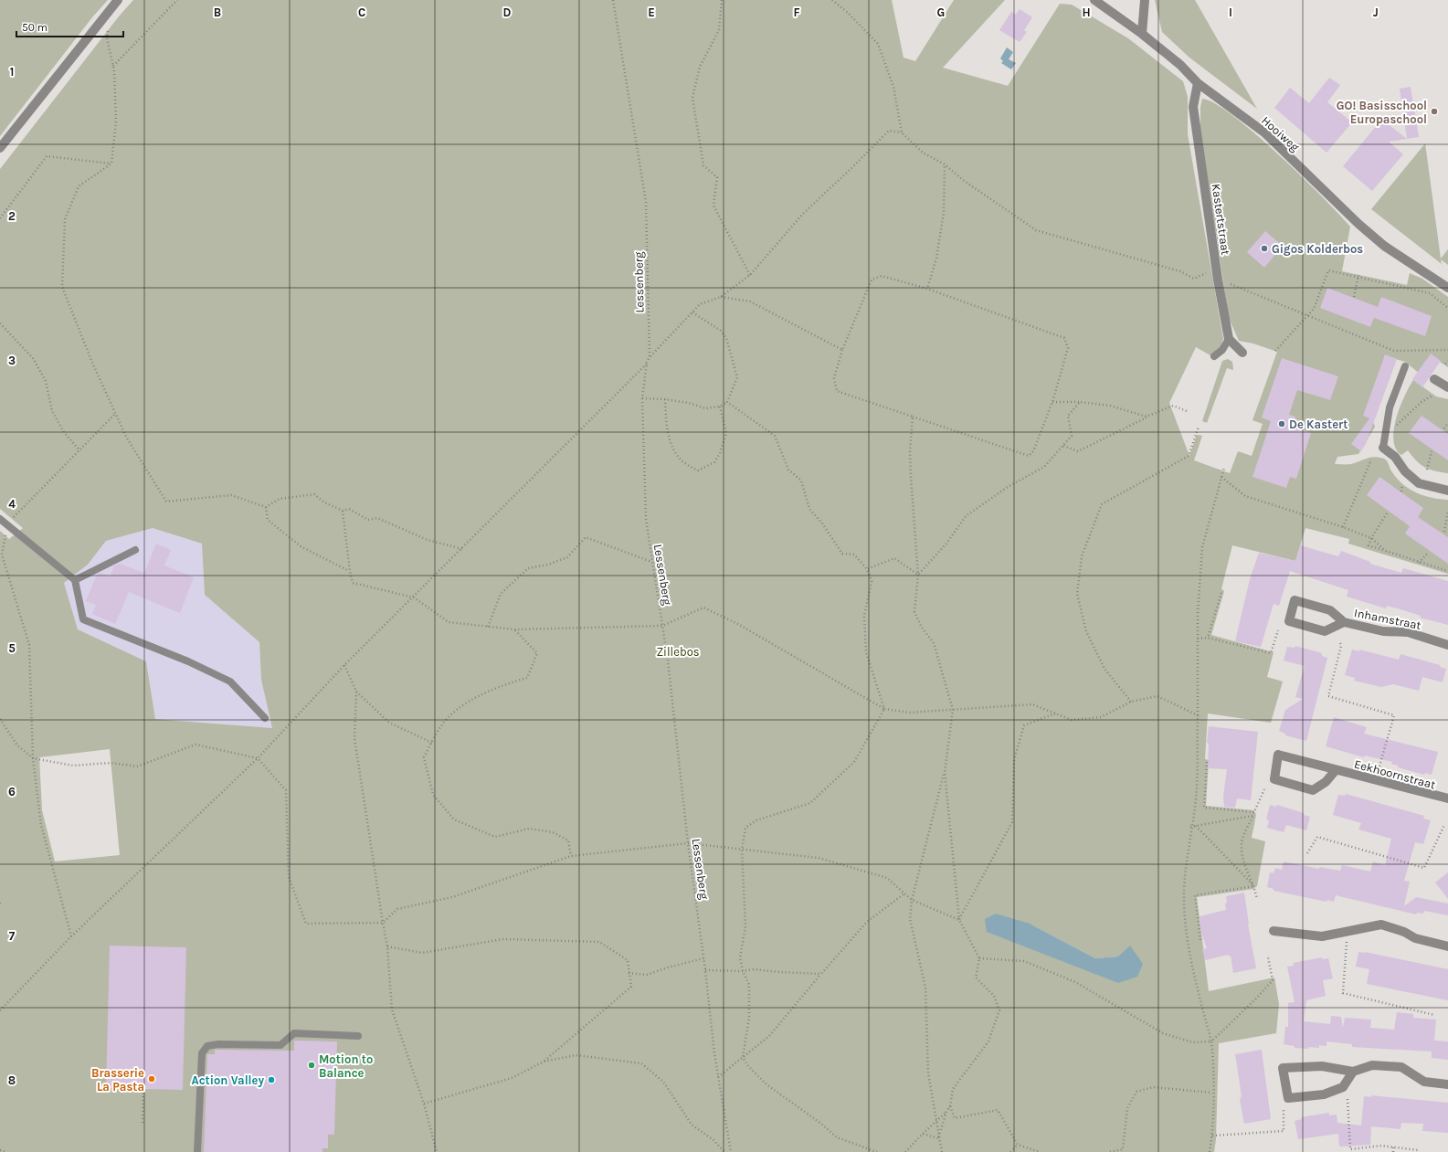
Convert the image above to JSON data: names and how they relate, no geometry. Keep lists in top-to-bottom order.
{
  "streets": {
    "street": [
      "Hooiweg",
      "Kastertstraat",
      "Inhamstraat",
      "Eekhoornstraat"
    ],
    "path": ["Lessenberg"]
  },
  "crossings": [
    ["Hooiweg", "Kastertstraat"]
  ],
  "parks": ["Zillebos"],
  "places": [
    "GO! Basisschool Europaschool",
    "Gigos Kolderbos",
    "De Kastert",
    "Motion to Balance",
    "Brasserie La Pasta",
    "Action Valley"
  ],
  "scale_bar": "50 m",
  "grid": {
    "columns": [
      "B",
      "C",
      "D",
      "E",
      "F",
      "G",
      "H",
      "I",
      "J"
    ],
    "rows": [
      "1",
      "2",
      "3",
      "4",
      "5",
      "6",
      "7",
      "8"
    ]
  }
}
